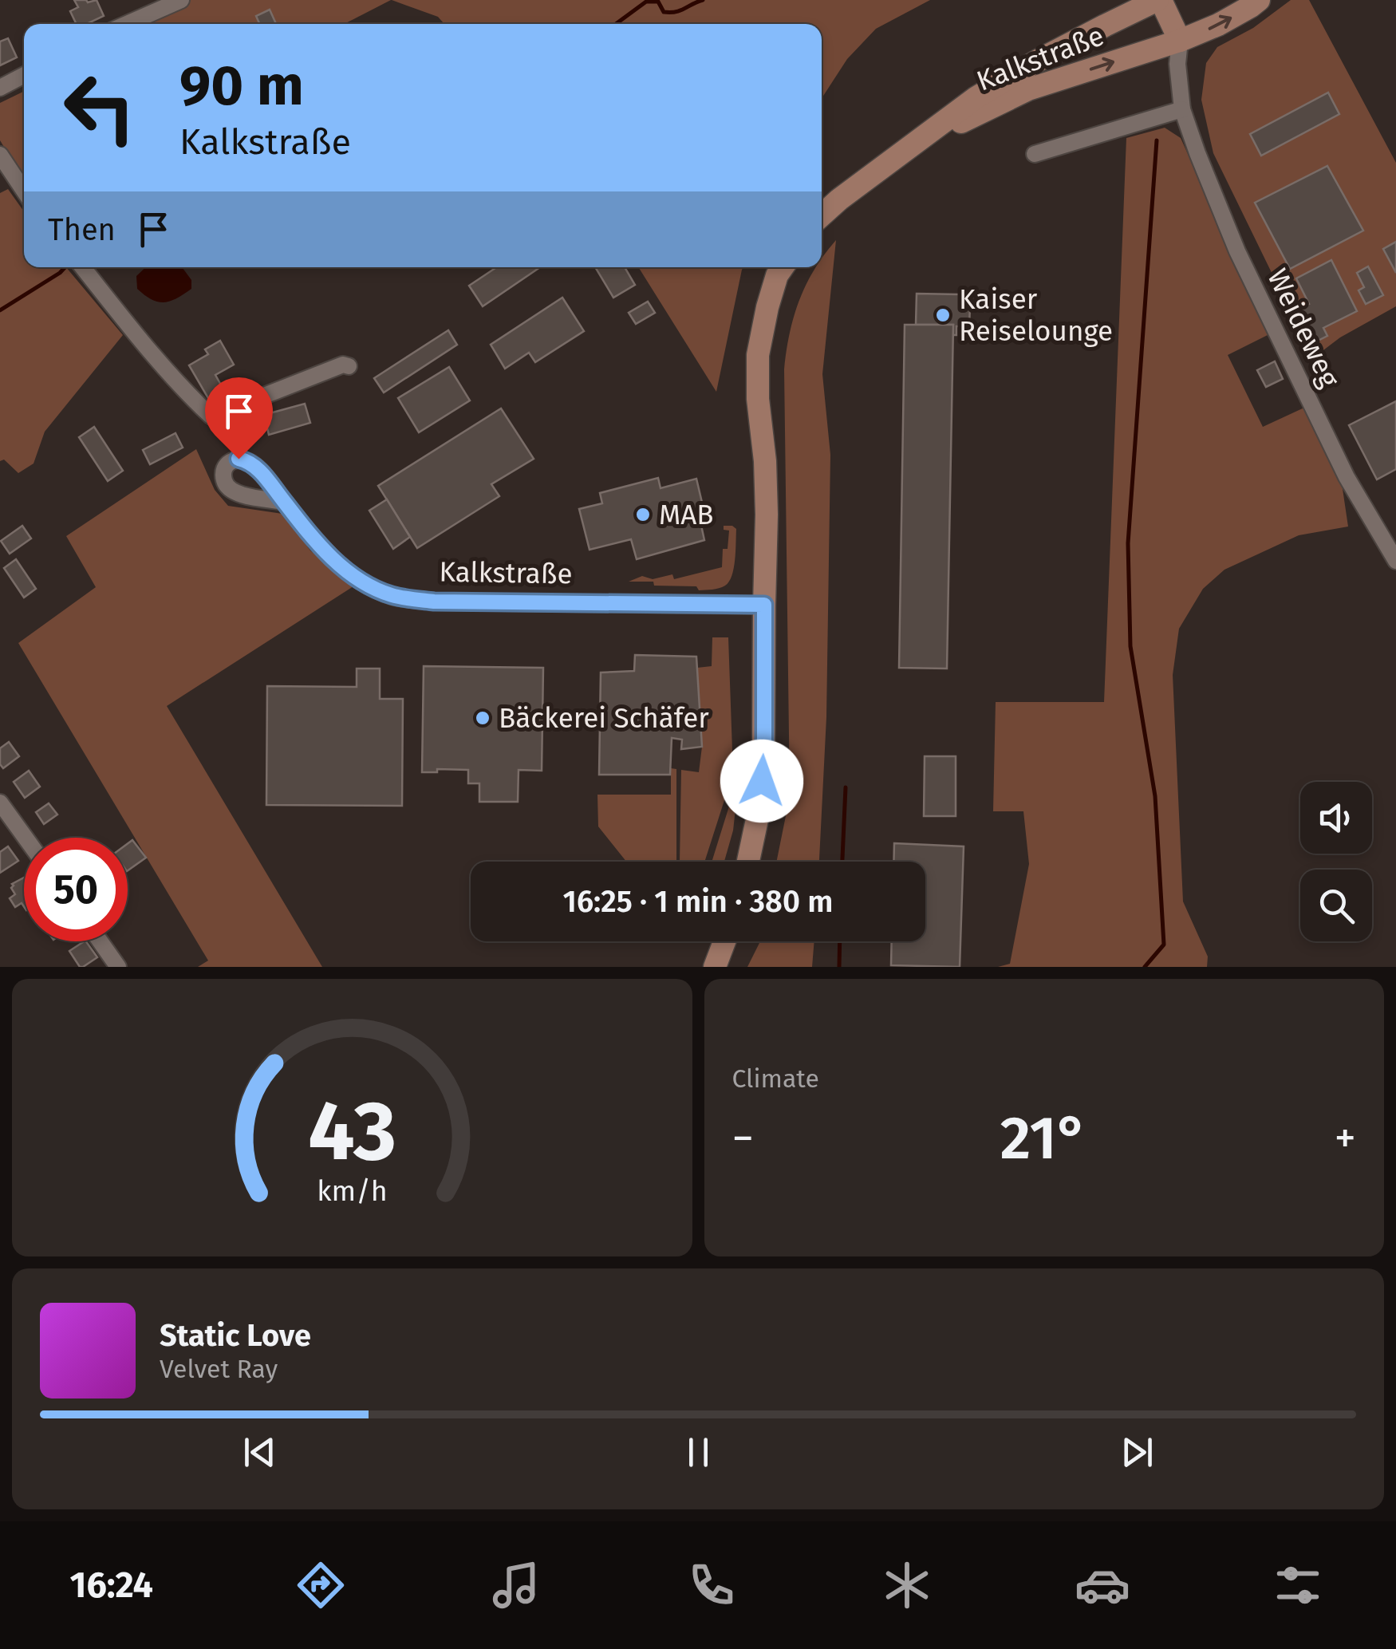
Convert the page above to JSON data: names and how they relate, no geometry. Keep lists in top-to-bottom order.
{
  "streets": {
    "main road": ["Kalkstraße"],
    "street": ["Weideweg"]
  },
  "crossings": [
    ["Kalkstraße", "Weideweg"]
  ],
  "places": ["Kaiser Reiselounge", "MAB", "Bäckerei Schäfer"],
  "page": {
    "turn": ["90 m", "Kalkstraße"],
    "then": "Then",
    "limit": "50",
    "trip": "16:25 · 1 min · 380 m",
    "tile": "Climate",
    "heat": ["−", "21°", "+"],
    "song": ["Static Love", "Velvet Ray"],
    "tabs": "16:24",
    "gauge": ["43", "km/h"]
  }
}
